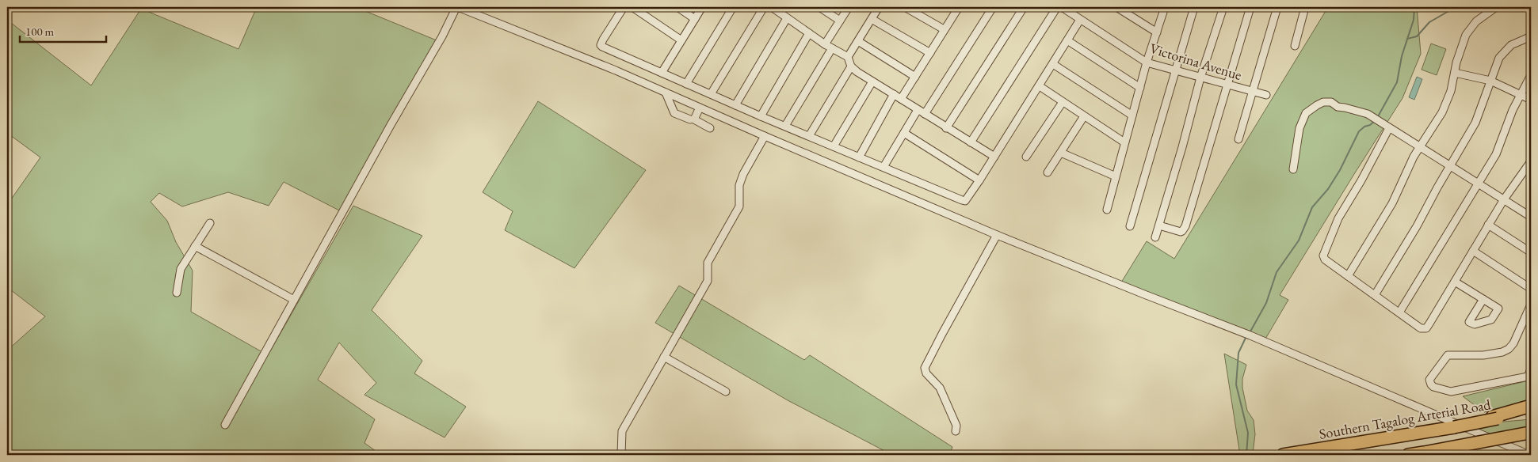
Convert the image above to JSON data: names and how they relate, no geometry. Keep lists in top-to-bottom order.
{
  "streets": {
    "highway": ["Southern Tagalog Arterial Road"],
    "street": ["Victorina Avenue"]
  },
  "scale_bar": "100 m"
}
